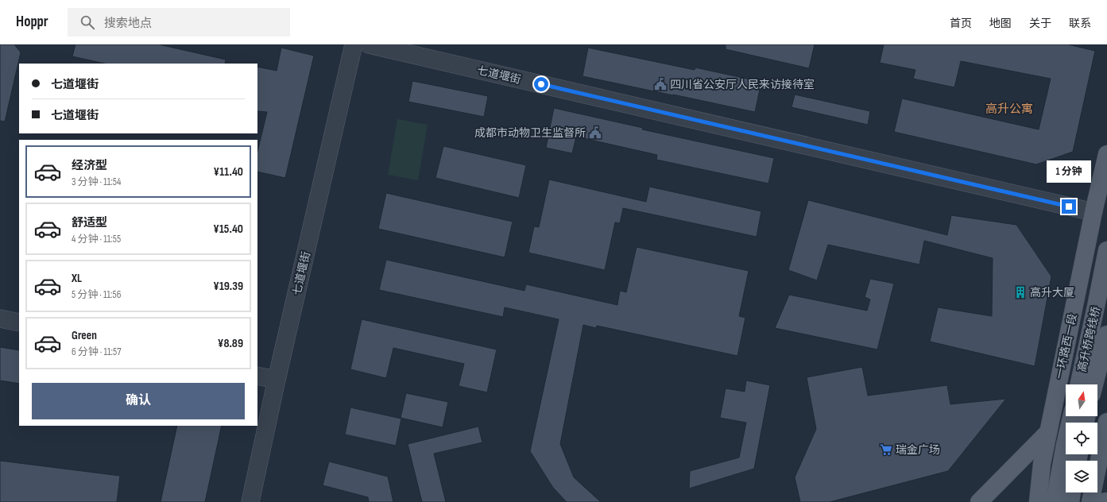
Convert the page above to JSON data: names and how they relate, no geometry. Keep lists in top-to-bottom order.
{
  "streets": {
    "main road": ["高升桥跨线桥", "一环路西一段"],
    "street": ["七道堰街"]
  },
  "crossings": [
    ["七道堰街", "一环路西一段"]
  ],
  "districts": ["高升公寓"],
  "places": {
    "public building": ["四川省公安厅人民来访接待室", "成都市动物卫生监督所"],
    "building": ["高升大厦"],
    "supermarket": ["瑞金广场"]
  },
  "north": "top",
  "page": {
    "header": "Hoppr",
    "search": "搜索地点",
    "nav": [
      "首页",
      "地图",
      "关于",
      "联系"
    ],
    "banner": ["七道堰街", "七道堰街"],
    "list": [
      {
        "name": "经济型",
        "note": "3 分钟 · 11:54",
        "value": "¥11.40"
      },
      {
        "name": "舒适型",
        "note": "4 分钟 · 11:55",
        "value": "¥15.40"
      },
      {
        "name": "XL",
        "note": "5 分钟 · 11:56",
        "value": "¥19.39"
      },
      {
        "name": "Green",
        "note": "6 分钟 · 11:57",
        "value": "¥8.89"
      }
    ],
    "bubble": "1 分钟",
    "buttons": "确认"
  }
}
